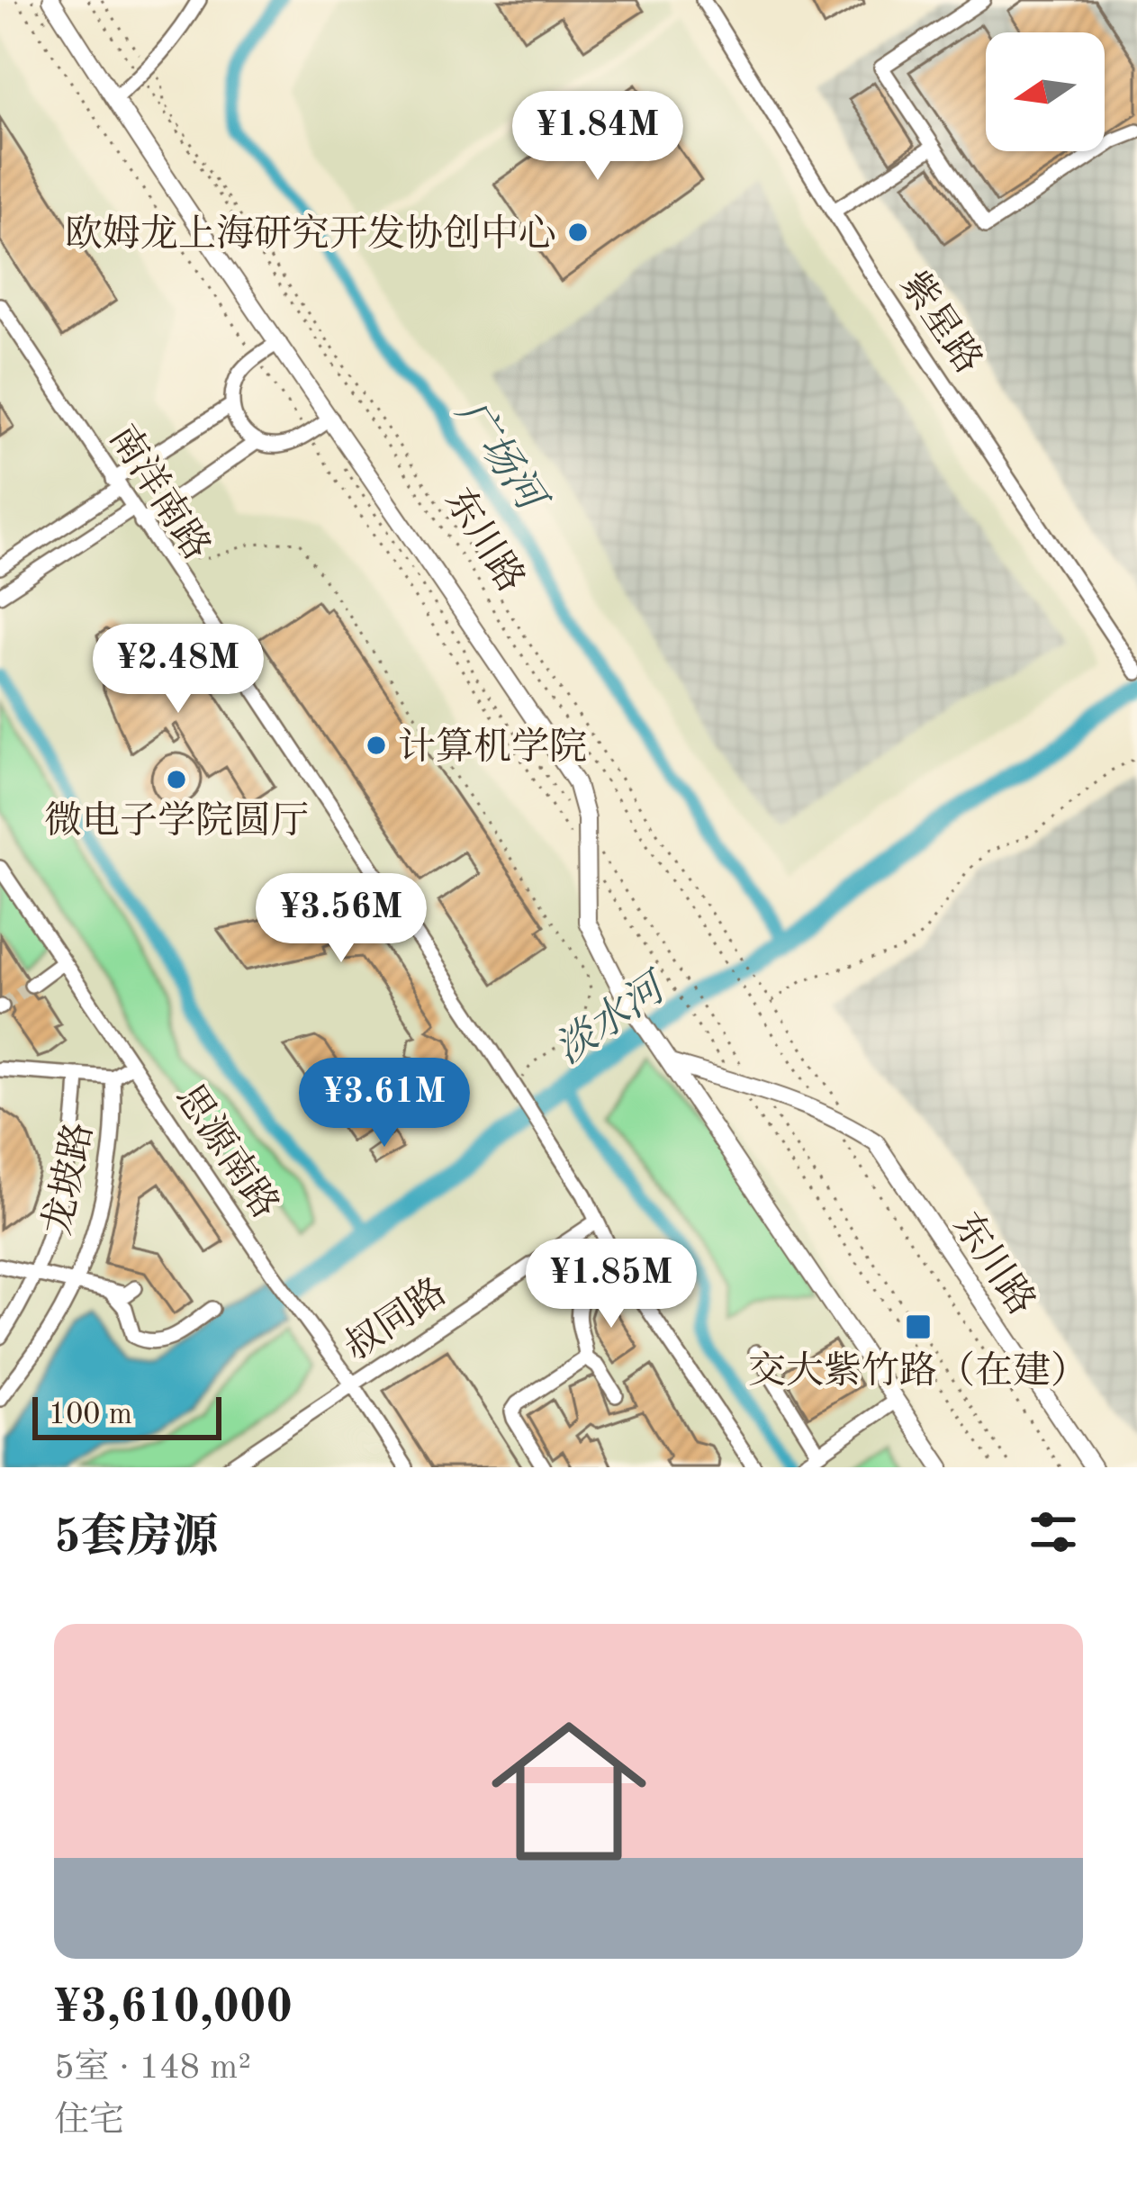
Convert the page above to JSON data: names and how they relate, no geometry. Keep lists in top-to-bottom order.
{
  "streets": {
    "main road": ["东川路"],
    "street": [
      "紫星路",
      "南洋南路",
      "思源南路",
      "龙坡路",
      "叔同路"
    ]
  },
  "crossings": [
    ["南洋南路", "叔同路"],
    ["思源南路", "叔同路"]
  ],
  "water": ["广场河", "淡水河"],
  "places": {
    "other": ["欧姆龙上海研究开发协创中心", "计算机学院", "微电子学院圆厅"],
    "transit": ["交大紫竹路（在建）"]
  },
  "scale_bar": "100 m",
  "north": "left",
  "page": {
    "price": [
      "¥1.84M",
      "¥2.48M",
      "¥3.56M",
      "¥3.61M",
      "¥1.85M"
    ],
    "scale": "100 m",
    "heading": "5套房源",
    "list": [
      {
        "name": "¥3,610,000",
        "note": "5室 · 148 m² · 住宅"
      }
    ]
  }
}
